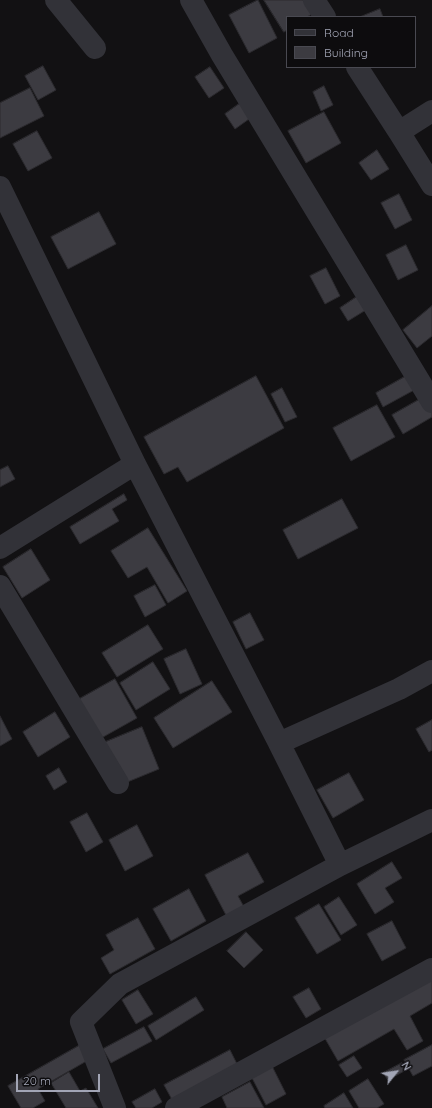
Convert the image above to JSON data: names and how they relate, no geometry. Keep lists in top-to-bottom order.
{
  "legend": ["Road", "Building"],
  "scale_bar": "20 m",
  "north": "top right"
}
